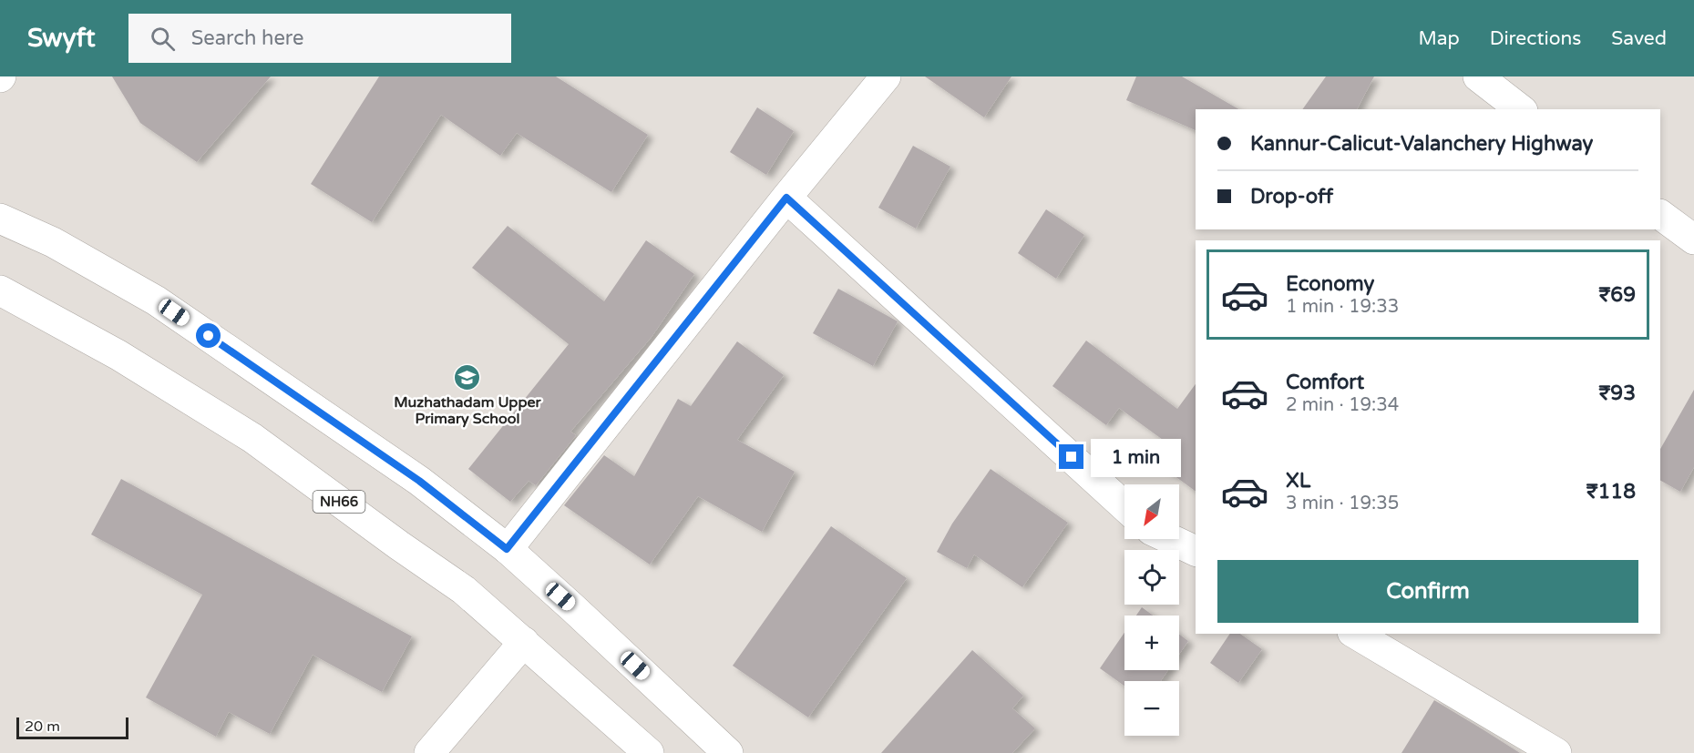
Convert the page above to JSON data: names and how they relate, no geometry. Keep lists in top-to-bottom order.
{
  "streets": {
    "main road": ["NH66"]
  },
  "places": {
    "school or university": ["Muzhathadam Upper Primary School"]
  },
  "scale_bar": "20 m",
  "north": "bottom left",
  "page": {
    "header": "Swyft",
    "search": "Search here",
    "nav": ["Map", "Directions", "Saved"],
    "banner": ["Kannur-Calicut-Valanchery Highway", "Drop-off"],
    "list": [
      {
        "name": "Economy",
        "note": "1 min · 19:33",
        "value": "₹69"
      },
      {
        "name": "Comfort",
        "note": "2 min · 19:34",
        "value": "₹93"
      },
      {
        "name": "XL",
        "note": "3 min · 19:35",
        "value": "₹118"
      }
    ],
    "bubble": "1 min",
    "map_buttons": ["+", "−"],
    "buttons": "Confirm",
    "scale": "20 m"
  }
}
